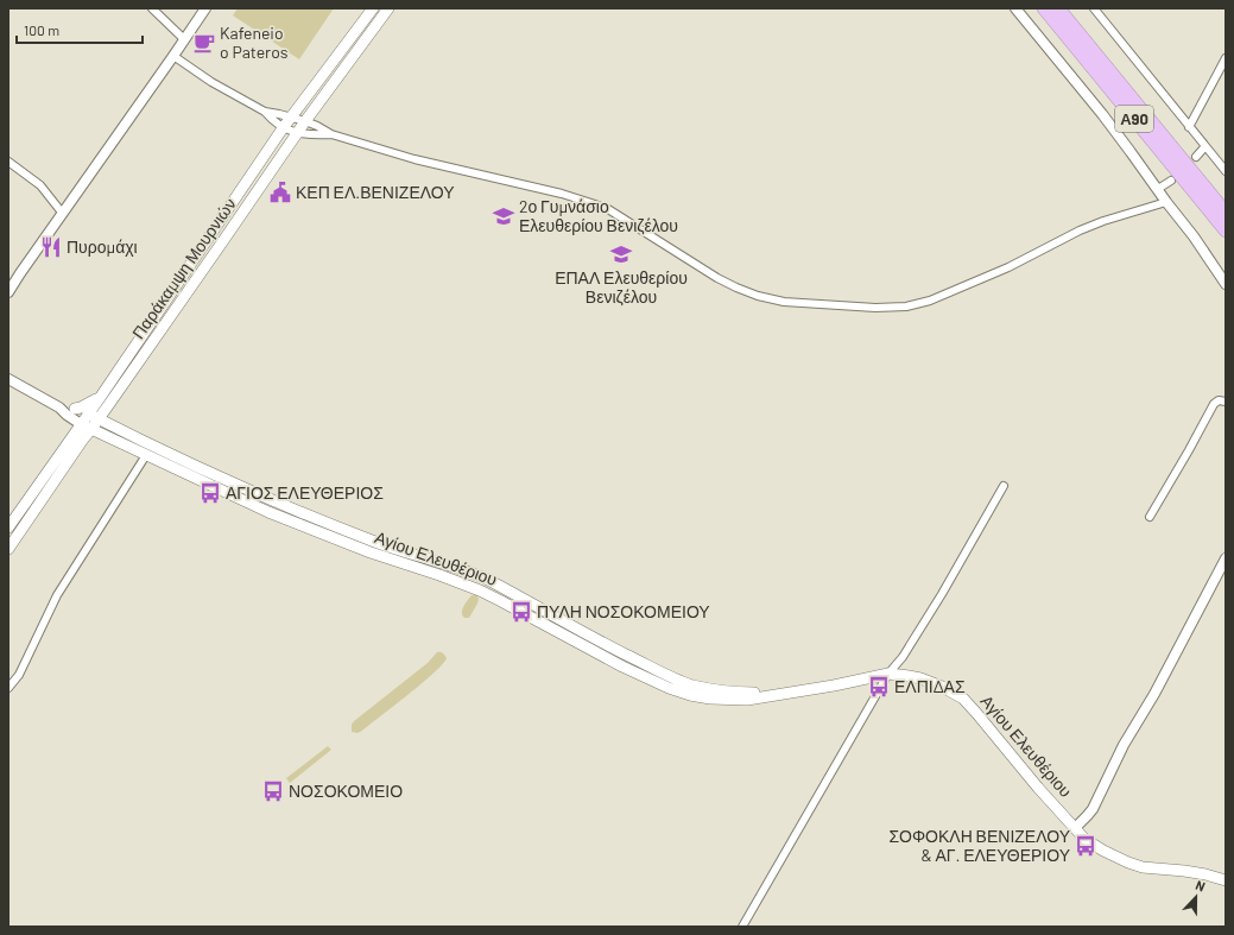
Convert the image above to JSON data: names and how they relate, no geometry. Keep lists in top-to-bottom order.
{
  "streets": {
    "highway": ["Α90"],
    "main road": ["Παράκαμψη Μουρνιών", "Αγίου Ελευθέριου"]
  },
  "crossings": [
    ["Παράκαμψη Μουρνιών", "Αγίου Ελευθέριου"]
  ],
  "places": {
    "cafe": ["Kafeneio o Pateros"],
    "public building": ["ΚΕΠ ΕΛ.ΒΕΝΙΖΕΛΟΥ"],
    "school or university": ["2ο Γυμνάσιο Ελευθερίου Βενιζέλου", "ΕΠΑΛ Ελευθερίου Βενιζέλου"],
    "restaurant": ["Πυρομάχι"],
    "bus stop": [
      "ΑΓΙΟΣ ΕΛΕΥΘΕΡΙΟΣ",
      "ΠΥΛΗ ΝΟΣΟΚΟΜΕΙΟΥ",
      "ΕΛΠΙΔΑΣ",
      "ΝΟΣΟΚΟΜΕΙΟ",
      "ΣΟΦΟΚΛΗ ΒΕΝΙΖΕΛΟΥ & ΑΓ. ΕΛΕΥΘΕΡΙΟΥ"
    ]
  },
  "scale_bar": "100 m",
  "north": "top"
}
